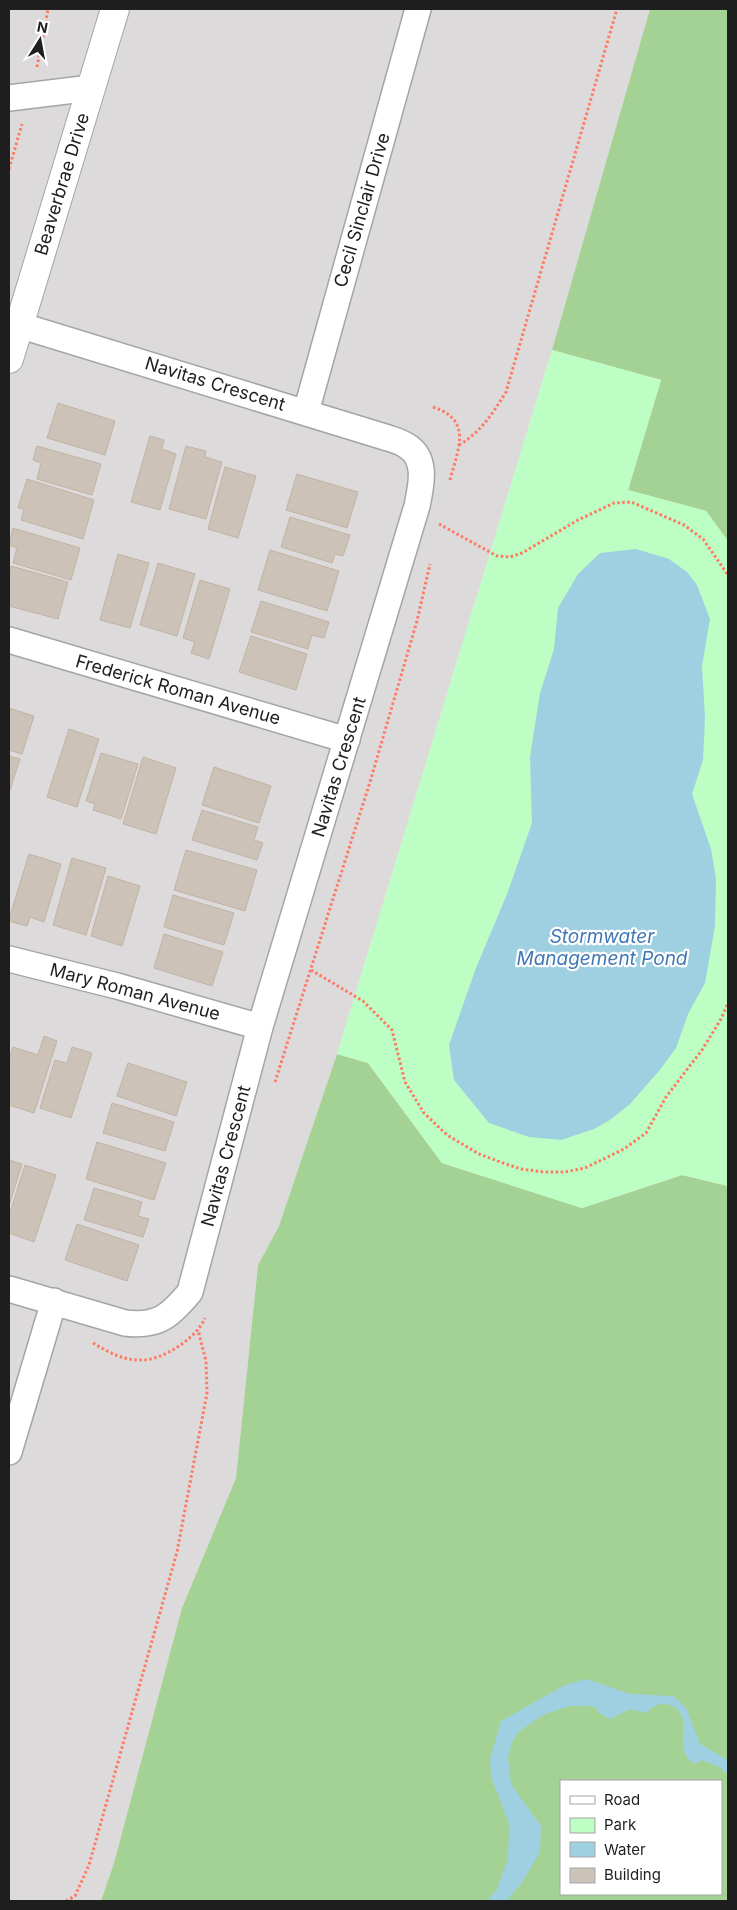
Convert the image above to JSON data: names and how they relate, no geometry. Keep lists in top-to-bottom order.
{
  "streets": {
    "street": [
      "Beaverbrae Drive",
      "Cecil Sinclair Drive",
      "Navitas Crescent",
      "Frederick Roman Avenue",
      "Mary Roman Avenue"
    ]
  },
  "crossings": [
    ["Beaverbrae Drive", "Navitas Crescent"],
    ["Cecil Sinclair Drive", "Navitas Crescent"],
    ["Navitas Crescent", "Frederick Roman Avenue"],
    ["Navitas Crescent", "Mary Roman Avenue"]
  ],
  "water": ["Stormwater Management Pond"],
  "legend": [
    "Road",
    "Park",
    "Water",
    "Building"
  ],
  "north": "top"
}
